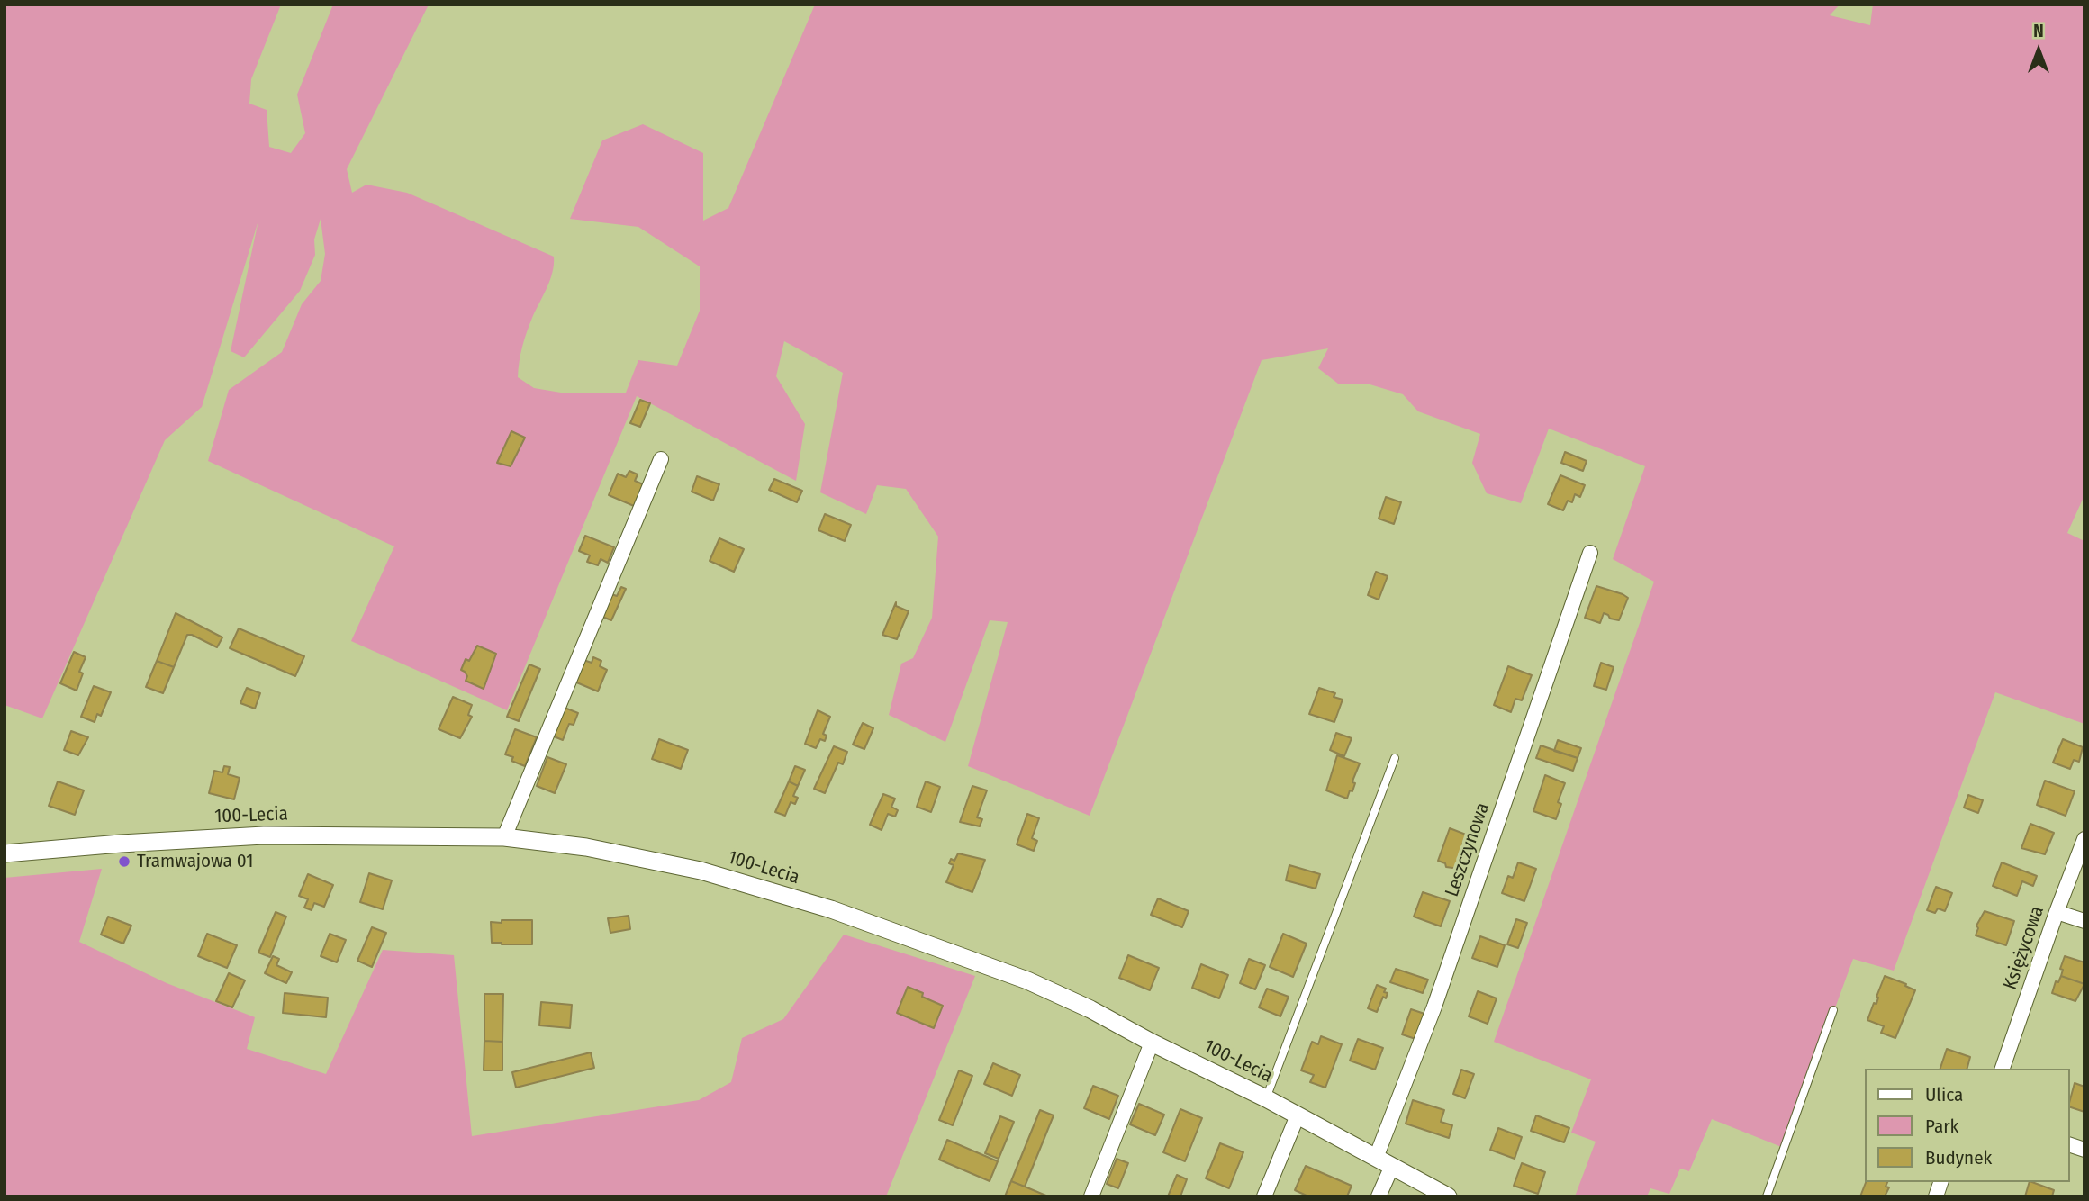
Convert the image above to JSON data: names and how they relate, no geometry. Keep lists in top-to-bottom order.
{
  "streets": {
    "street": ["100-Lecia", "Leszczynowa", "Księżycowa"]
  },
  "crossings": [
    ["100-Lecia", "Leszczynowa"]
  ],
  "places": ["Tramwajowa 01"],
  "legend": ["Ulica", "Park", "Budynek"],
  "north": "top"
}
